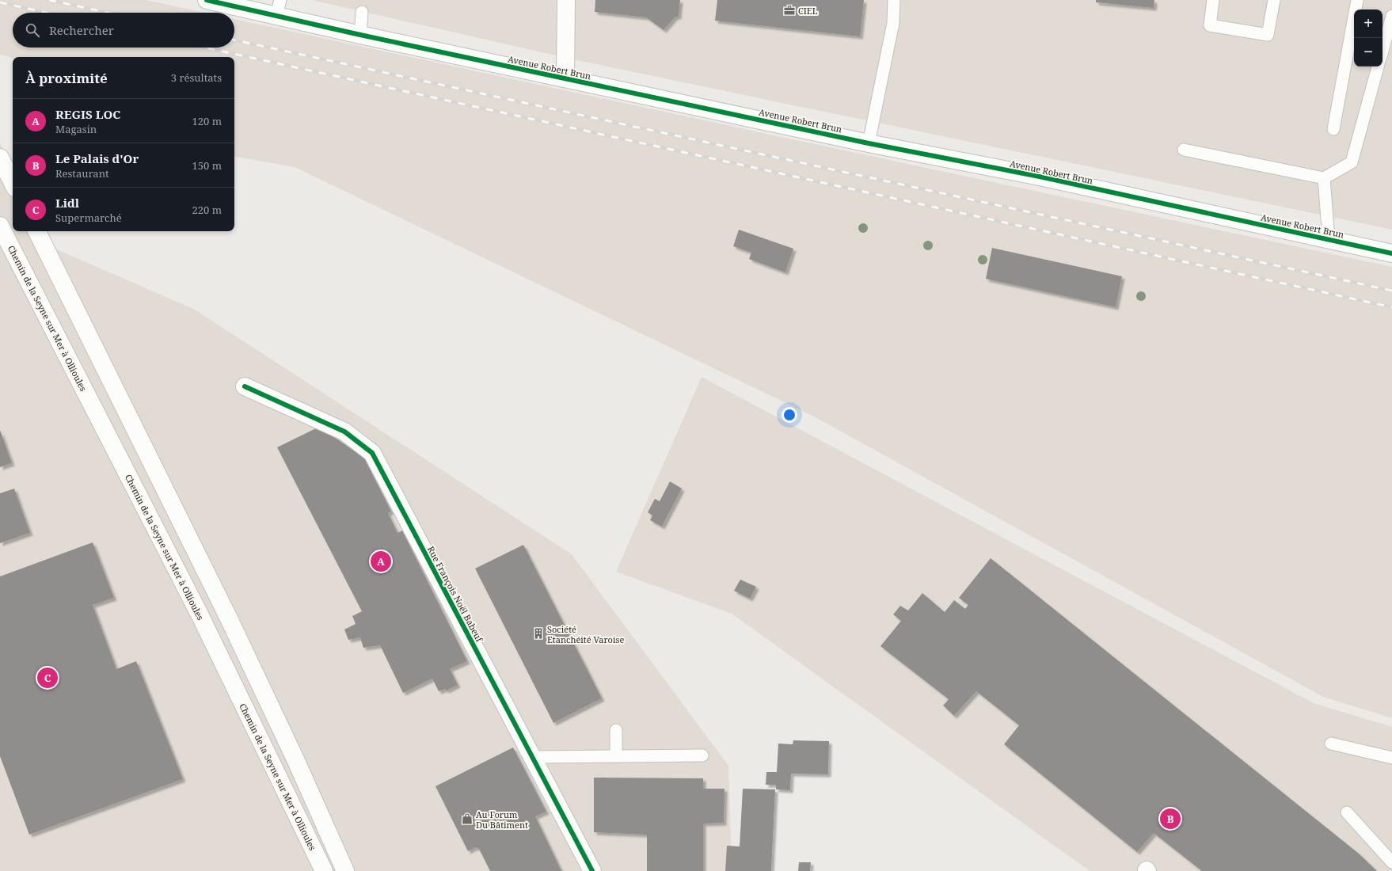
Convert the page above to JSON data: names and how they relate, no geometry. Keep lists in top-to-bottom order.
{
  "streets": {
    "street": ["Avenue Robert Brun", "Chemin de la Seyne sur Mer à Ollioules", "Rue François Noël Babeuf"]
  },
  "places": {
    "office": ["CIEL"],
    "building": ["Société Etanchéité Varoise"],
    "shop": ["Au Forum Du Bâtiment"]
  },
  "page": {
    "map_buttons": ["+", "−"],
    "search": "Rechercher",
    "heading": ["À proximité", "3 résultats"],
    "list": [
      {
        "mark": "A",
        "name": "REGIS LOC",
        "note": "Magasin",
        "value": "120 m"
      },
      {
        "mark": "B",
        "name": "Le Palais d'Or",
        "note": "Restaurant",
        "value": "150 m"
      },
      {
        "mark": "C",
        "name": "Lidl",
        "note": "Supermarché",
        "value": "220 m"
      }
    ],
    "pins": ["A", "C", "B"]
  }
}
